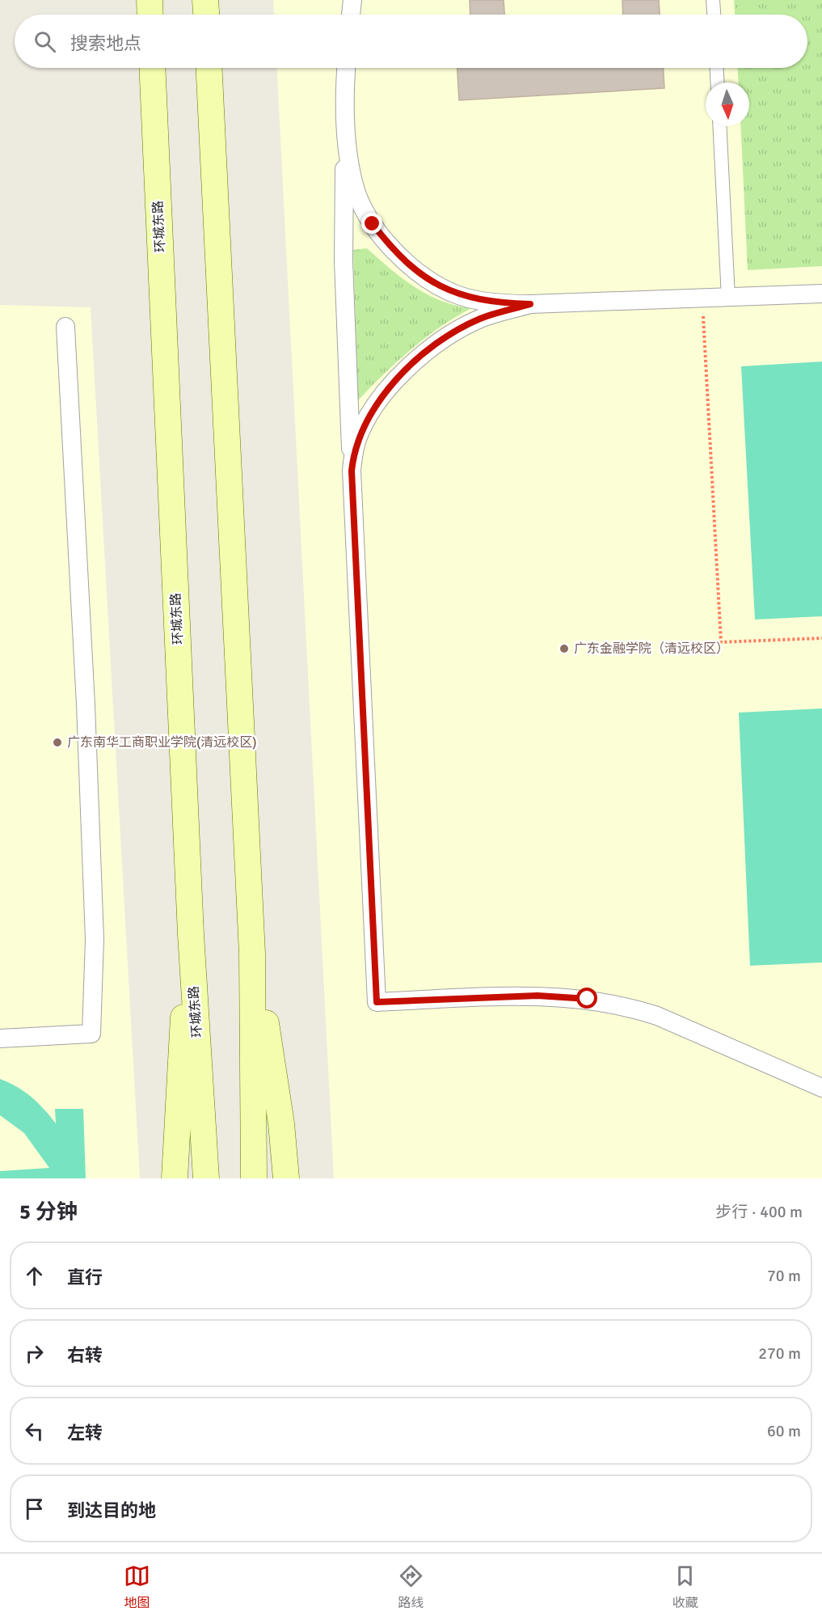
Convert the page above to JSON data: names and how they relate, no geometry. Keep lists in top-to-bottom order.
{
  "streets": {
    "main road": ["环城东路"]
  },
  "places": ["广东金融学院（清远校区）", "广东南华工商职业学院(清远校区)"],
  "north": "bottom",
  "page": {
    "search": "搜索地点",
    "heading": ["5 分钟", "步行 · 400 m"],
    "list": [
      ["直行", "70 m"],
      ["右转", "270 m"],
      ["左转", "60 m"],
      "到达目的地"
    ],
    "nav": ["地图", "路线", "收藏"]
  }
}
